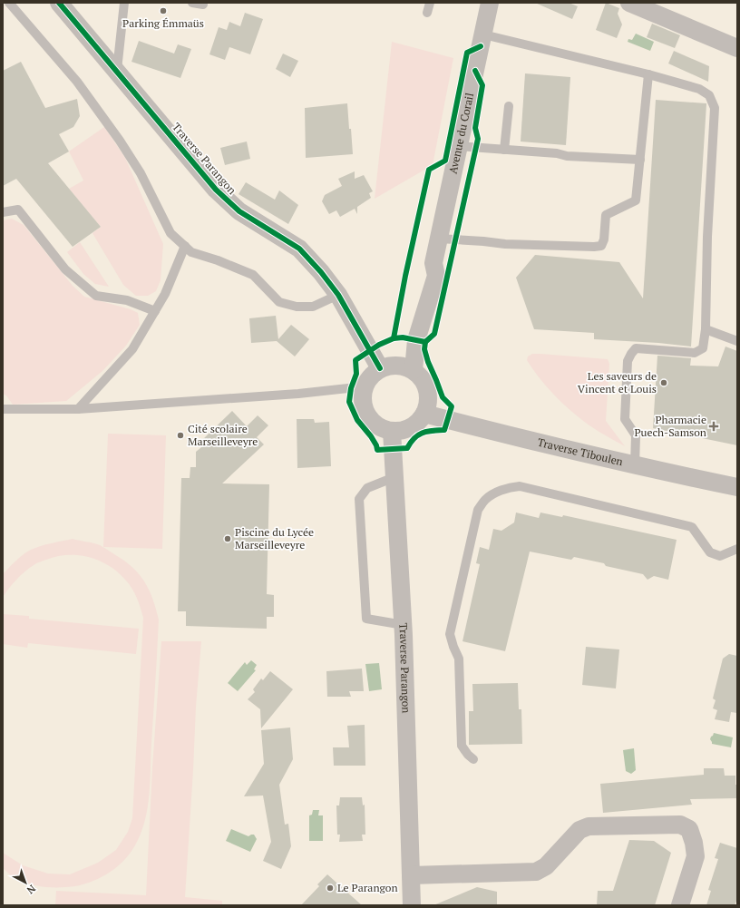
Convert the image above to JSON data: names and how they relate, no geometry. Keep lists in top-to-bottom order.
{
  "streets": {
    "street": ["Avenue du Corail", "Traverse Parangon", "Traverse Tiboulen"]
  },
  "crossings": [
    ["Avenue du Corail", "Traverse Parangon"],
    ["Avenue du Corail", "Traverse Tiboulen"],
    ["Traverse Parangon", "Traverse Tiboulen"]
  ],
  "places": {
    "other": [
      "Parking Émmaüs",
      "Les saveurs de Vincent et Louis",
      "Cité scolaire Marseilleveyre",
      "Piscine du Lycée Marseilleveyre",
      "Le Parangon"
    ],
    "health": ["Pharmacie Puech-Samson"]
  },
  "north": "bottom right"
}
